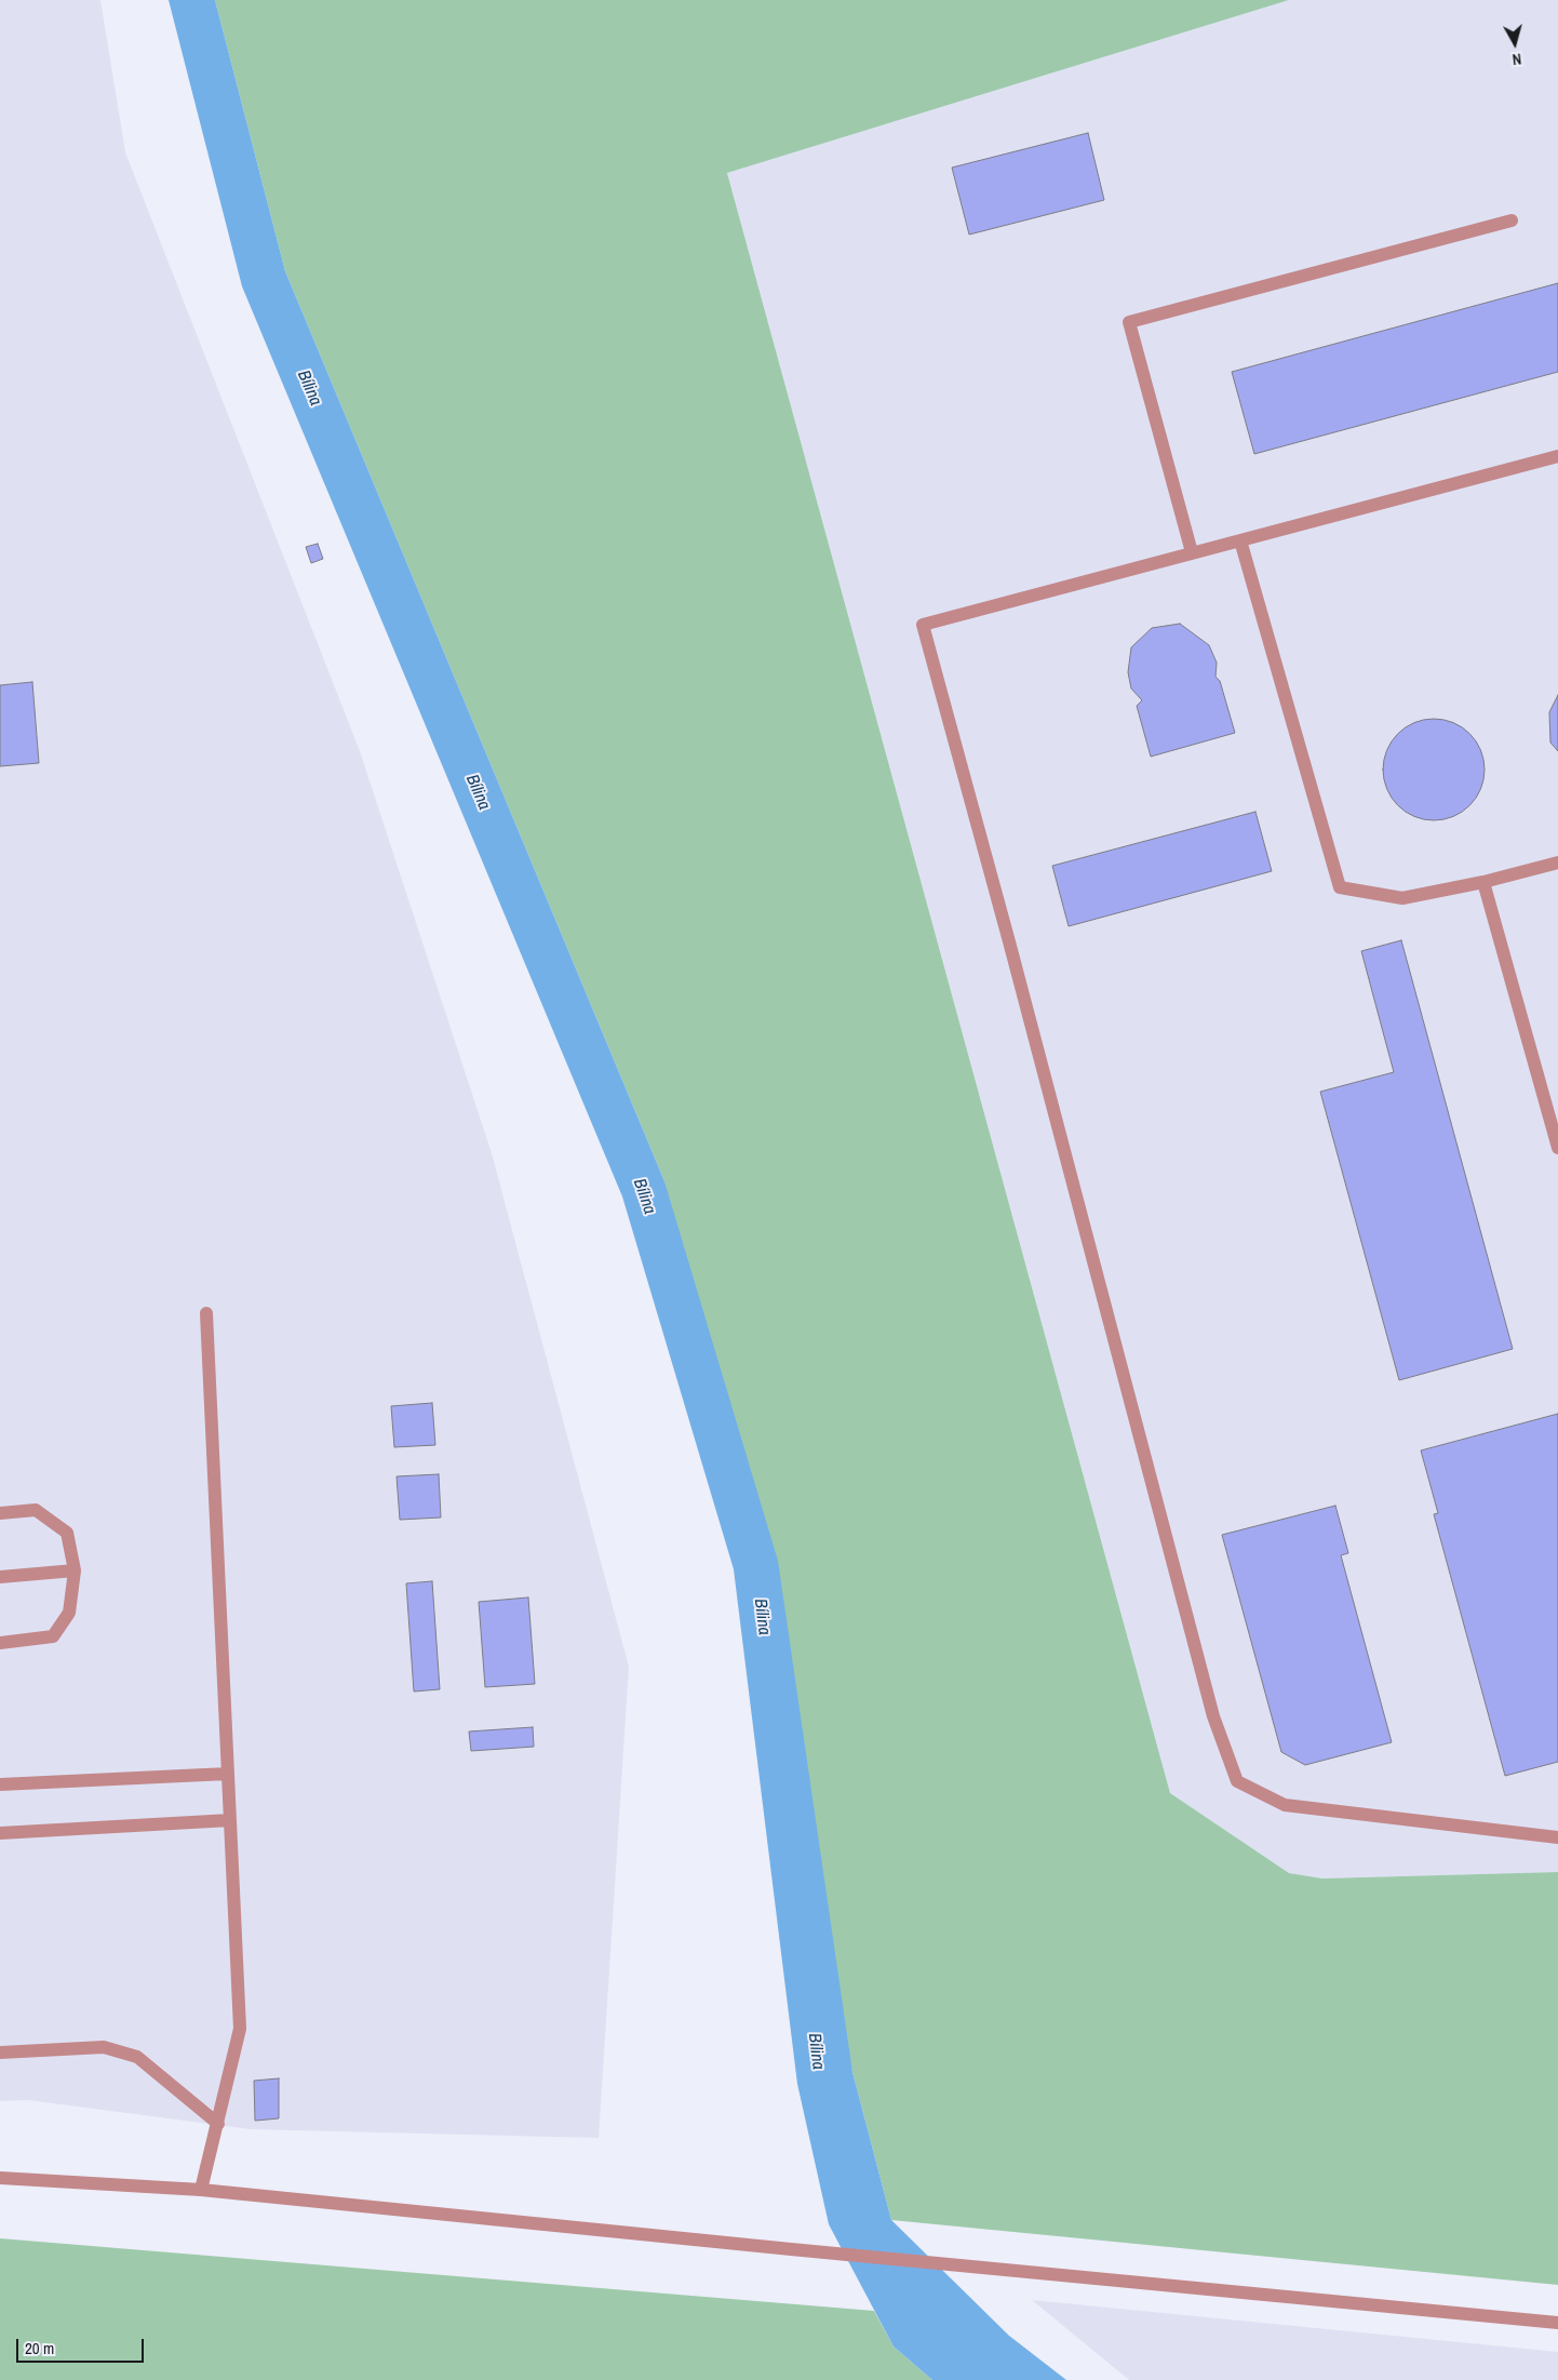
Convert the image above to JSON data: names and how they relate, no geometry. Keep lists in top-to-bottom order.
{
  "water": ["Bílina"],
  "scale_bar": "20 m",
  "north": "bottom"
}
